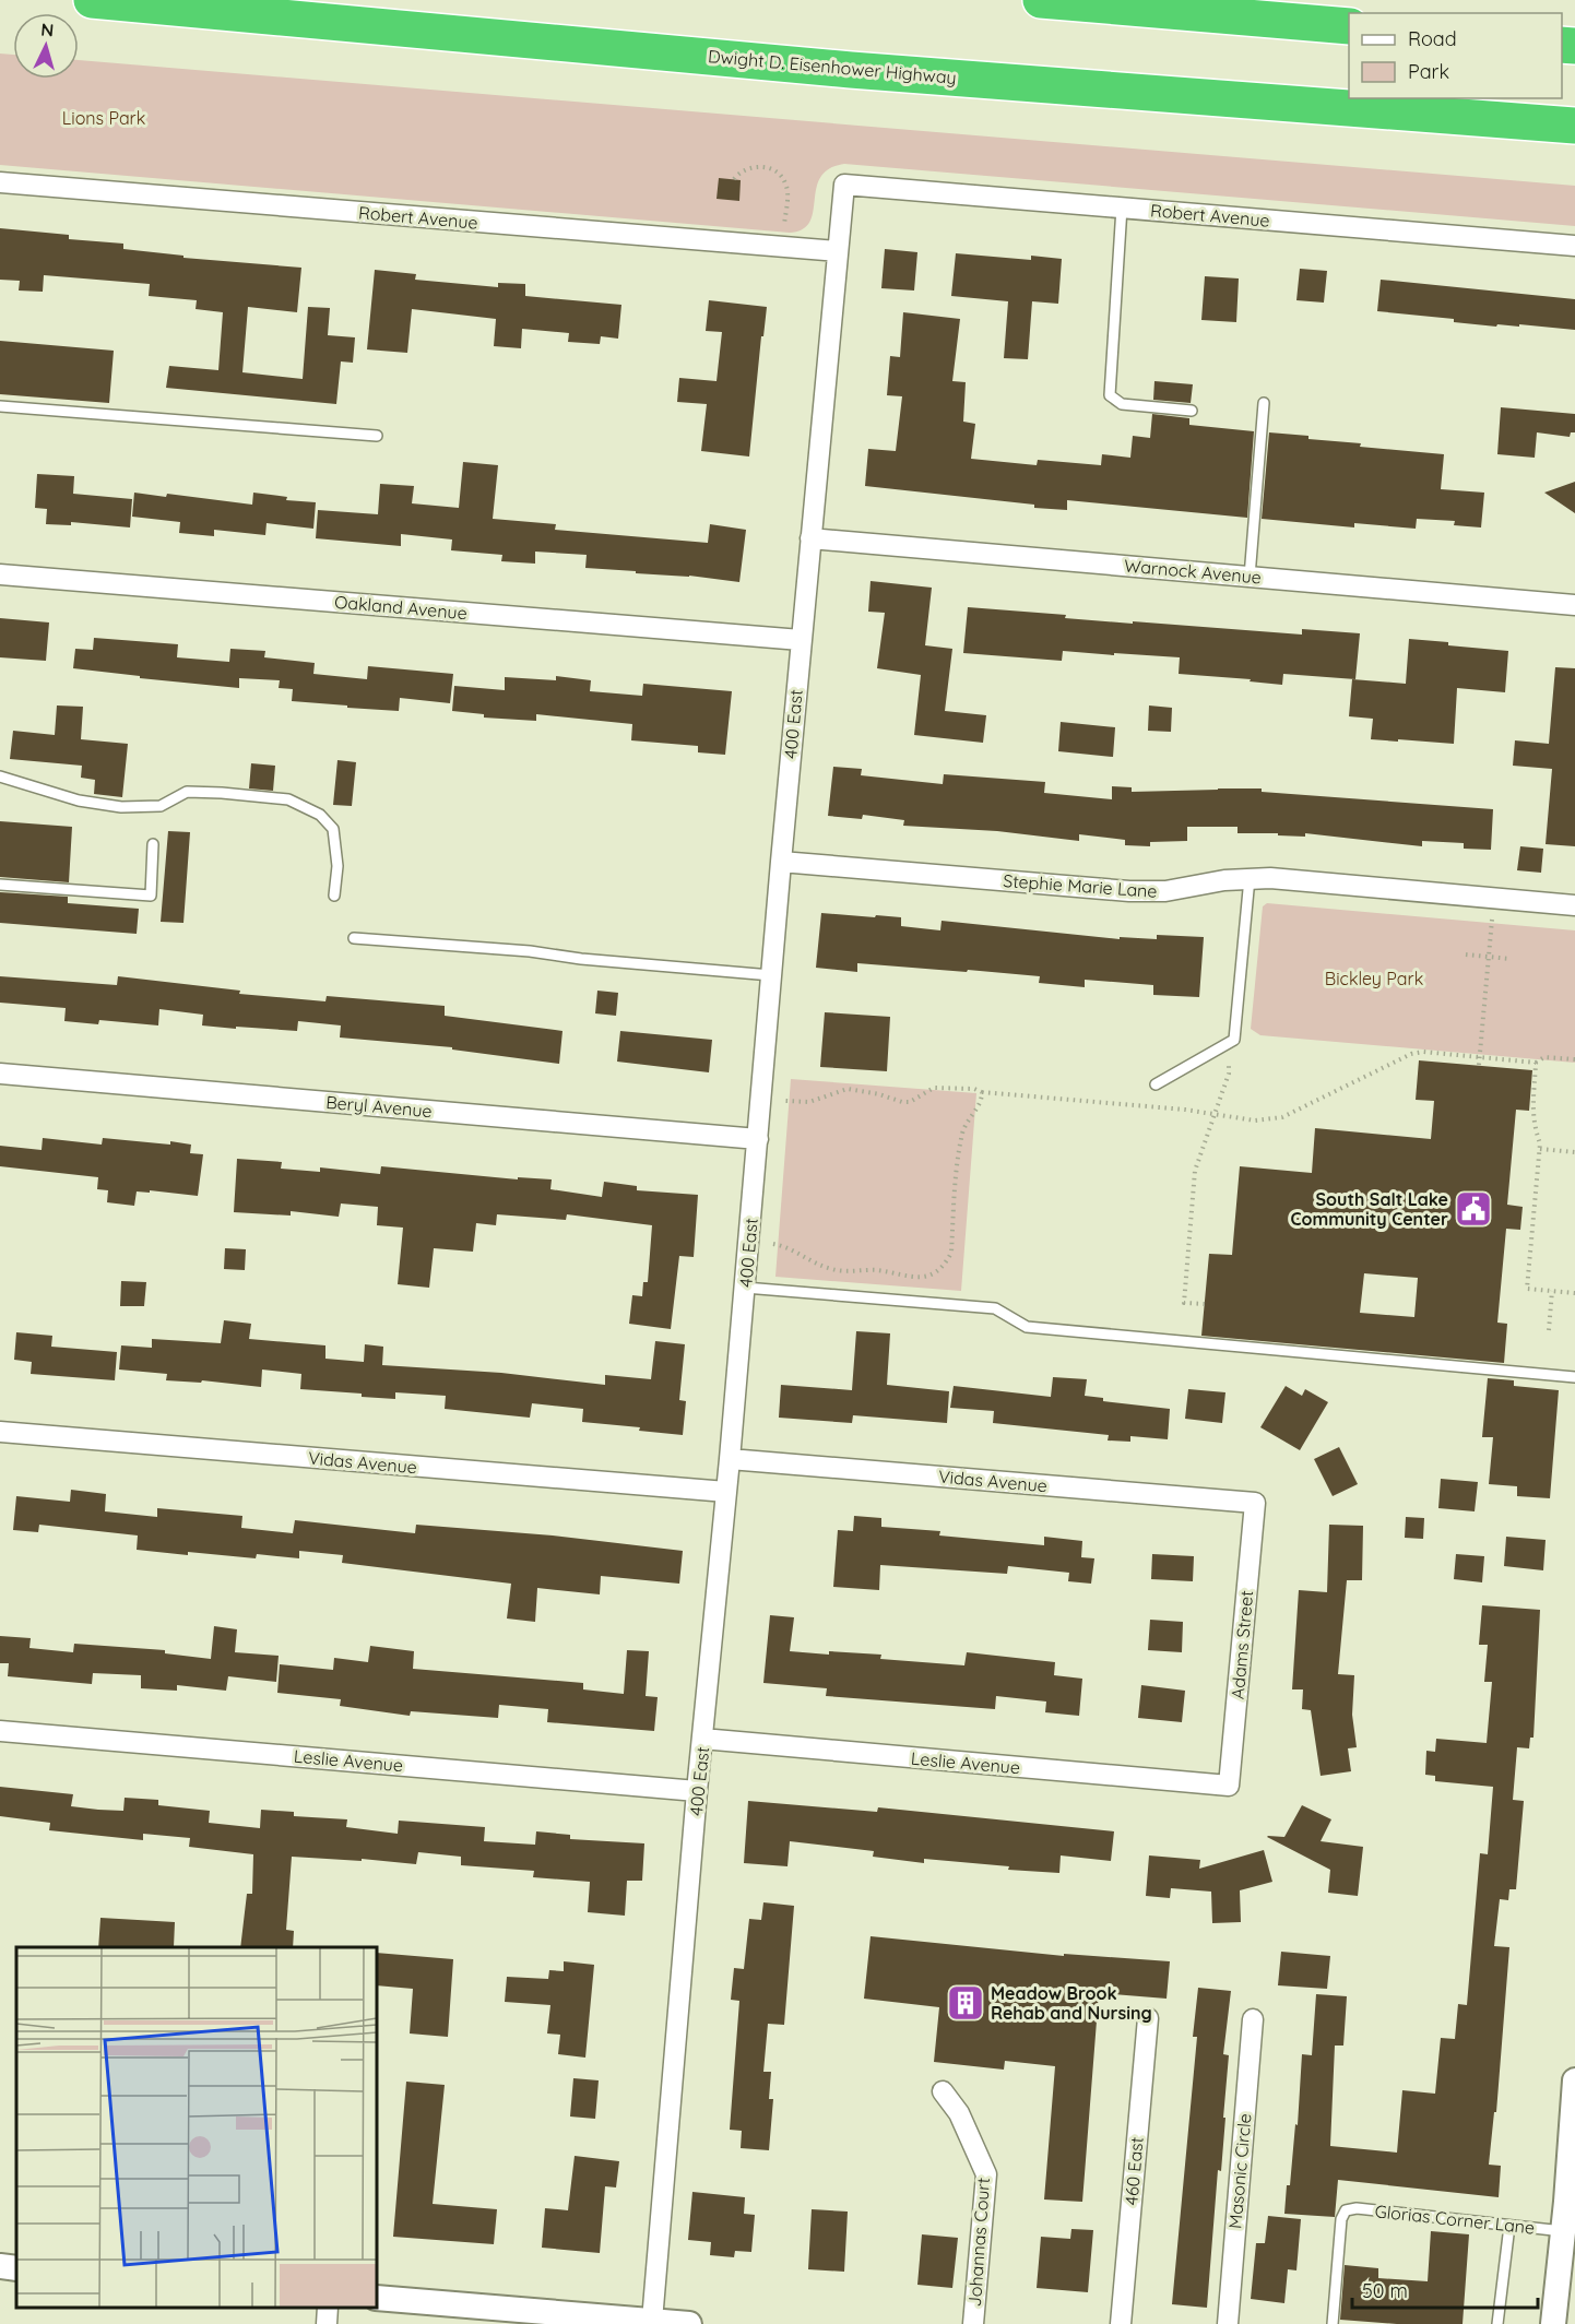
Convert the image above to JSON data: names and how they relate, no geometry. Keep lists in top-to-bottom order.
{
  "streets": {
    "highway": ["Dwight D. Eisenhower Highway"],
    "street": [
      "Robert Avenue",
      "Warnock Avenue",
      "Oakland Avenue",
      "400 East",
      "Stephie Marie Lane",
      "Beryl Avenue",
      "Vidas Avenue",
      "Adams Street",
      "Leslie Avenue",
      "460 East",
      "Masonic Circle",
      "Johannas Court"
    ],
    "lane": ["Glorias Corner Lane"]
  },
  "crossings": [
    ["Robert Avenue", "400 East"],
    ["Warnock Avenue", "400 East"],
    ["Oakland Avenue", "400 East"],
    ["400 East", "Stephie Marie Lane"],
    ["400 East", "Beryl Avenue"],
    ["400 East", "Vidas Avenue"],
    ["400 East", "Leslie Avenue"],
    ["Vidas Avenue", "Adams Street"],
    ["Adams Street", "Leslie Avenue"]
  ],
  "parks": ["Lions Park", "Bickley Park"],
  "places": {
    "public building": ["South Salt Lake Community Center"],
    "building": ["Meadow Brook Rehab and Nursing"]
  },
  "legend": ["Road", "Park"],
  "scale_bar": "50 m",
  "north": "top"
}
